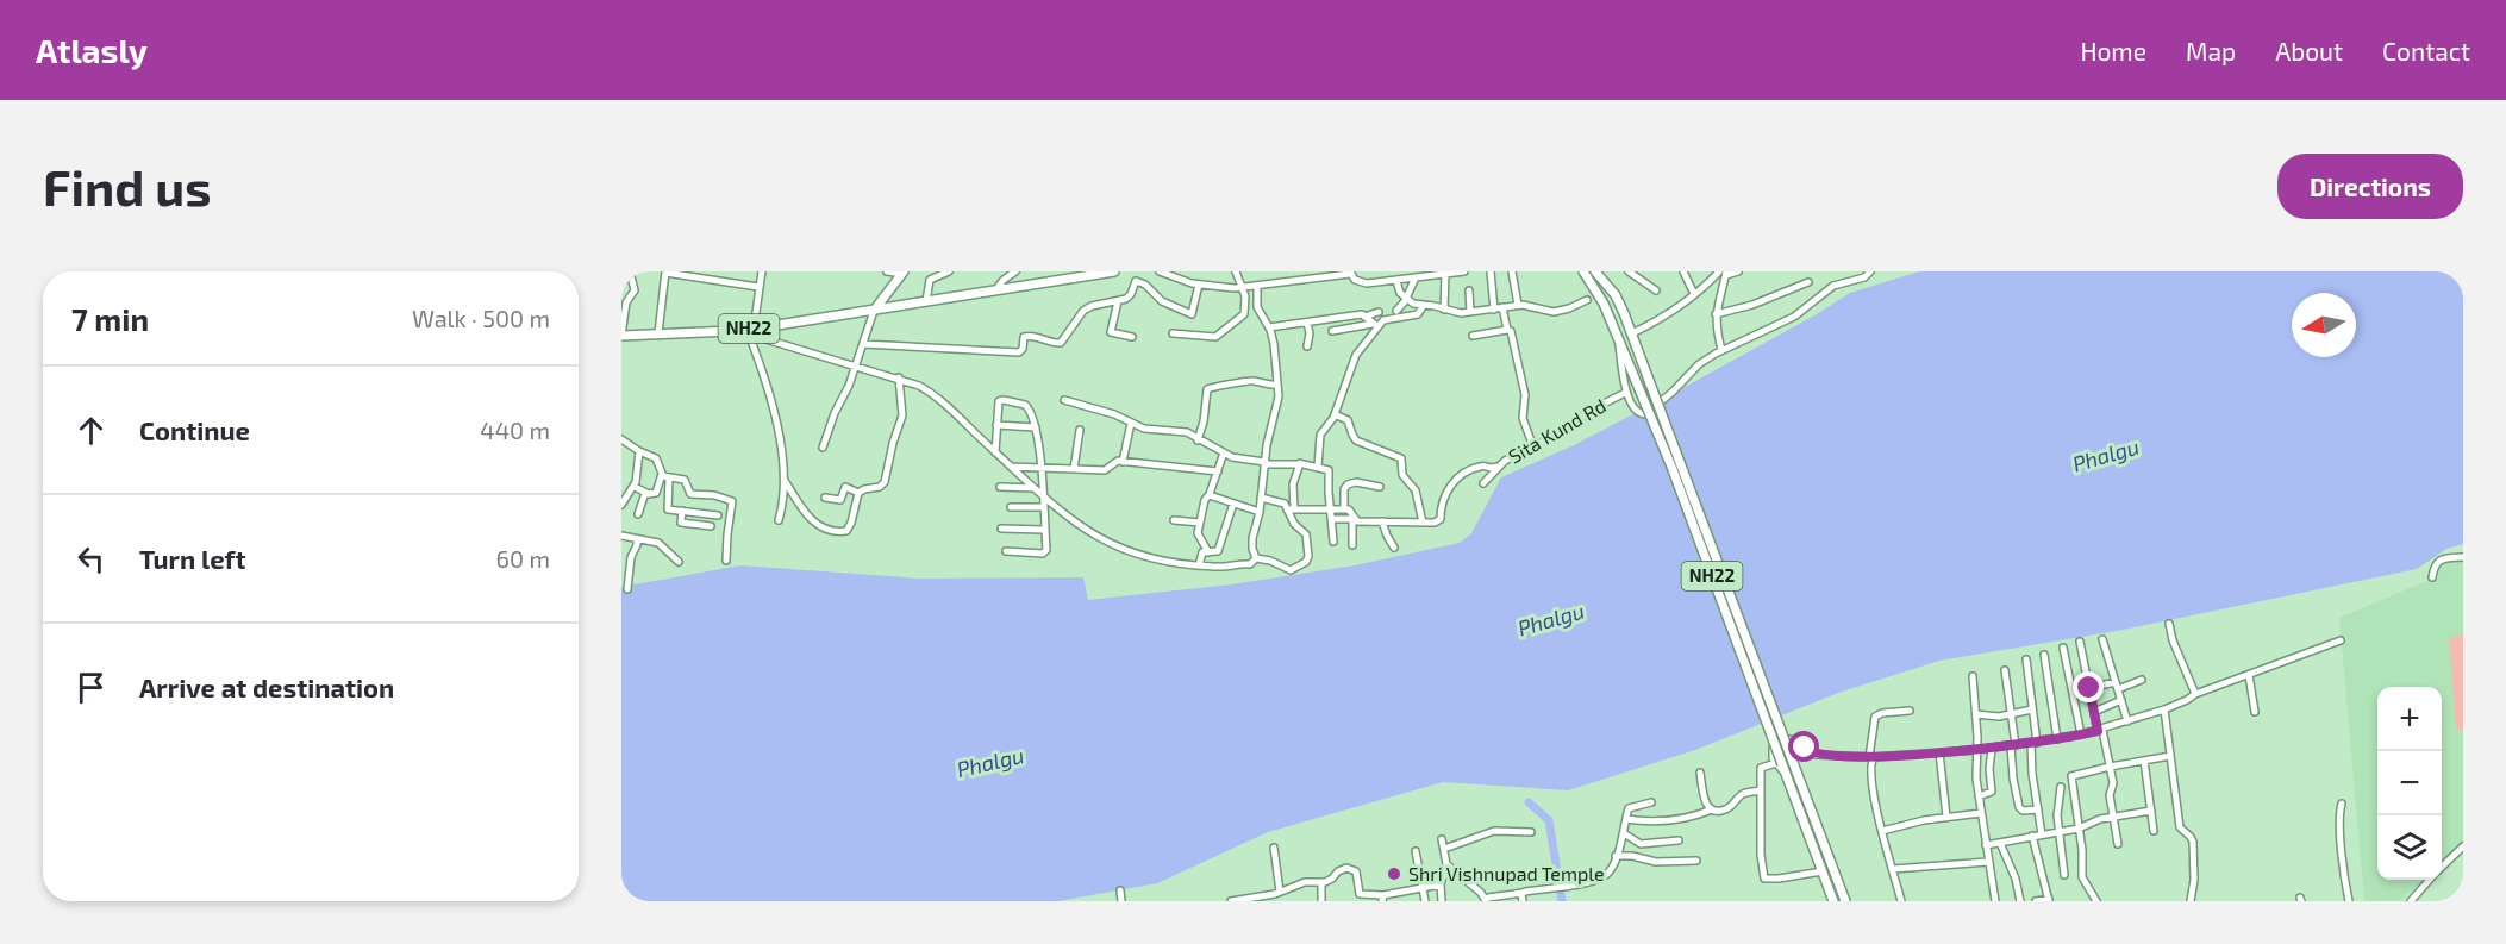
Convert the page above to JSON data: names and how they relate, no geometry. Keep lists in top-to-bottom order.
{
  "streets": {
    "main road": ["NH22"],
    "street": ["Sita Kund Rd"]
  },
  "crossings": [
    ["NH22", "Sita Kund Rd"]
  ],
  "water": ["Phalgu"],
  "places": ["Shri Vishnupad Temple"],
  "north": "left",
  "page": {
    "header": "Atlasly",
    "nav": [
      "Home",
      "Map",
      "About",
      "Contact"
    ],
    "buttons": "Directions",
    "title": "Find us",
    "heading": ["7 min", "Walk · 500 m"],
    "list": [
      ["Continue", "440 m"],
      ["Turn left", "60 m"],
      "Arrive at destination"
    ],
    "map_buttons": ["+", "−"]
  }
}
